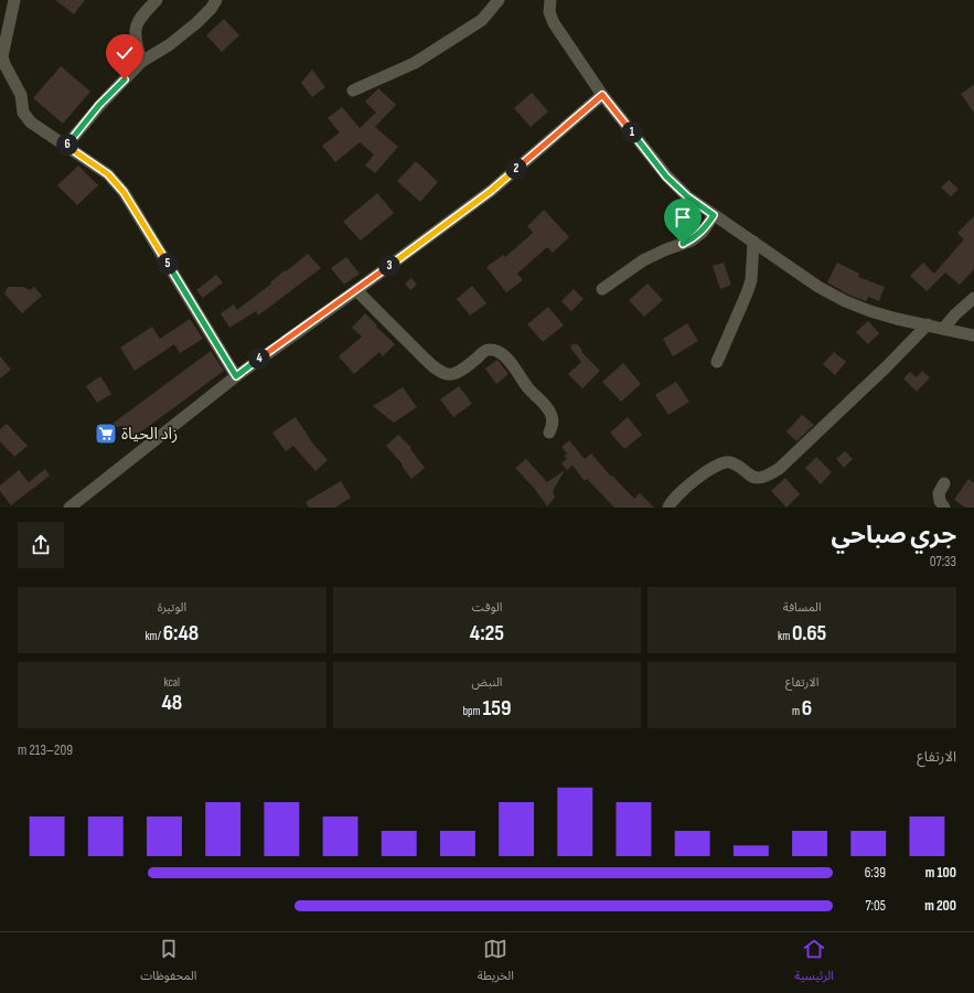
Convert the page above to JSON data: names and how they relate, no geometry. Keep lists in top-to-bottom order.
{
  "places": {
    "supermarket": ["زاد الحياة"]
  },
  "page": {
    "pins": [
      "1",
      "6",
      "2",
      "5",
      "3",
      "4"
    ],
    "heading": ["جري صباحي", "07:33"],
    "stats": [
      ["المسافة", "0.65 km"],
      ["الوقت", "4:25"],
      ["الوتيرة", "6:48 /km"],
      ["الارتفاع", "6 m"],
      ["النبض", "159 bpm"],
      ["kcal", "48"]
    ],
    "chart": ["الارتفاع", "209–213 m"],
    "list": [
      {
        "name": "100 m",
        "note": "6:39"
      },
      {
        "name": "200 m",
        "note": "7:05"
      }
    ],
    "tabs": ["الرئيسية", "الخريطة", "المحفوظات"]
  }
}
